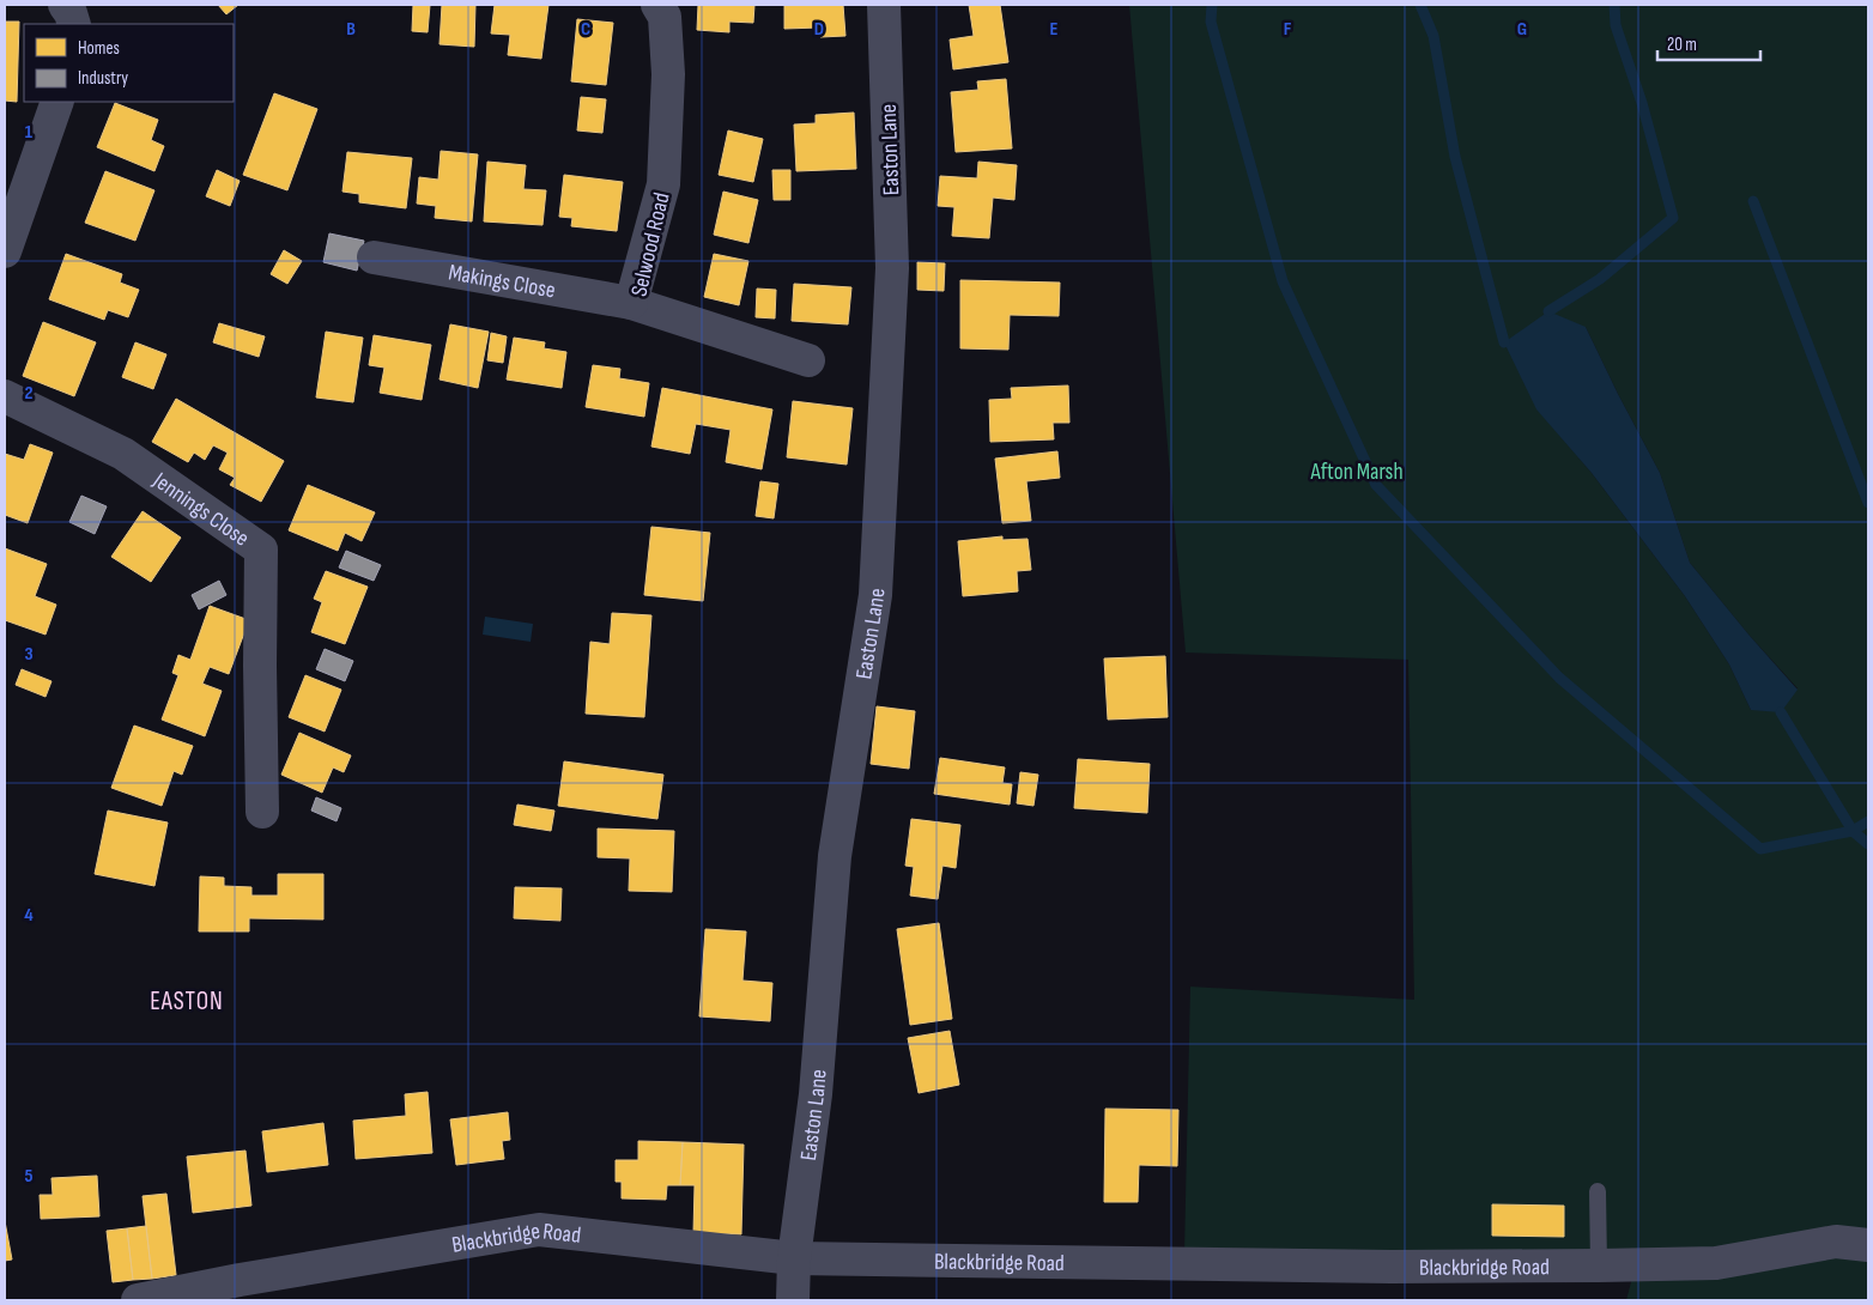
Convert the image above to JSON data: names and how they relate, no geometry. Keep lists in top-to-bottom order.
{
  "streets": {
    "street": [
      "Easton Lane",
      "Selwood Road",
      "Makings Close",
      "Jennings Close",
      "Blackbridge Road"
    ]
  },
  "crossings": [
    ["Easton Lane", "Blackbridge Road"],
    ["Selwood Road", "Makings Close"]
  ],
  "districts": ["EASTON"],
  "parks": ["Afton Marsh"],
  "legend": ["Homes", "Industry"],
  "scale_bar": "20 m",
  "grid": {
    "columns": [
      "B",
      "C",
      "D",
      "E",
      "F",
      "G"
    ],
    "rows": [
      "1",
      "2",
      "3",
      "4",
      "5"
    ]
  }
}
